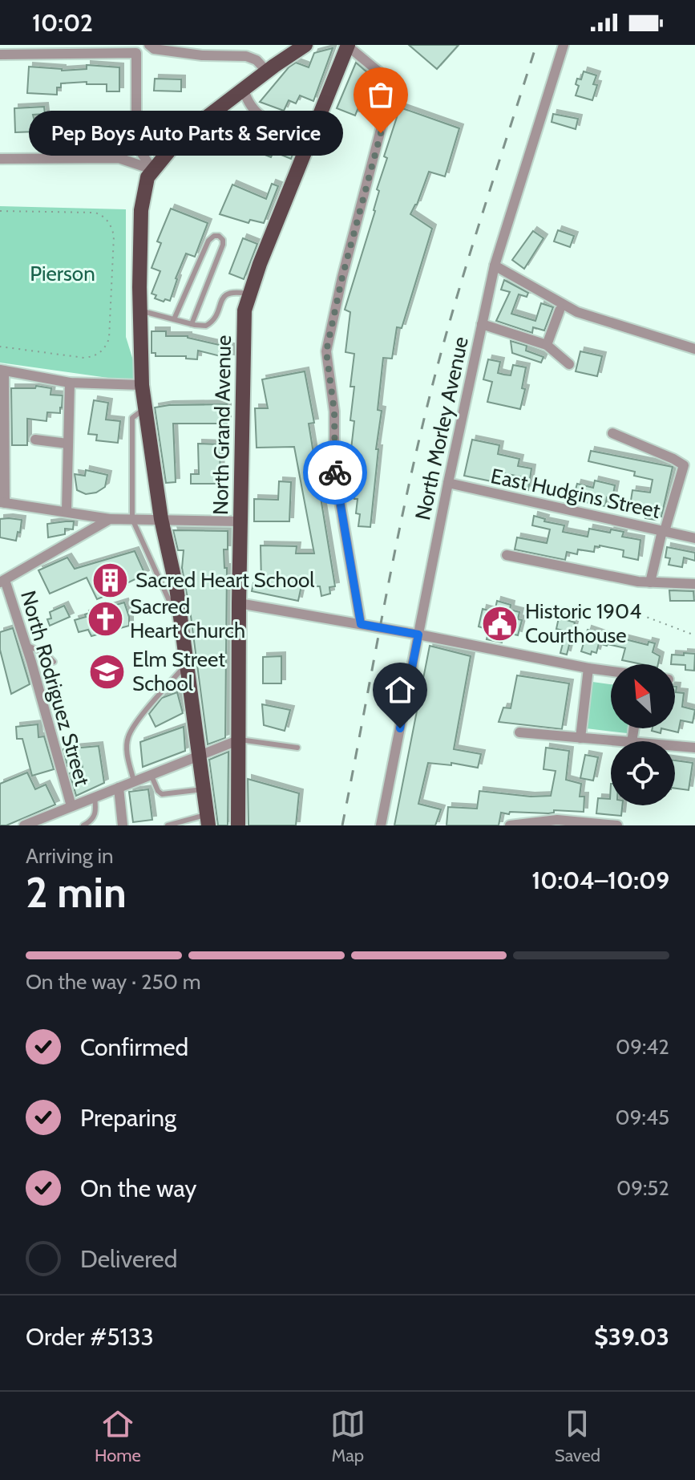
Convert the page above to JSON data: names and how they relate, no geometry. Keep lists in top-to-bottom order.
{
  "streets": {
    "main road": ["North Grand Avenue"],
    "street": ["North Morley Avenue", "East Hudgins Street", "North Rodriguez Street"]
  },
  "crossings": [
    ["North Morley Avenue", "East Hudgins Street"]
  ],
  "parks": ["Pierson"],
  "places": {
    "other": ["Pep Boys Auto Parts & Service"],
    "building": ["Sacred Heart School"],
    "church": ["Sacred Heart Church"],
    "public building": ["Historic 1904 Courthouse"],
    "school or university": ["Elm Street School"]
  },
  "north": "top left",
  "page": {
    "status": "10:02",
    "bubble": "Pep Boys Auto Parts & Service",
    "heading": ["2 min", "Arriving in", "10:04–10:09"],
    "panel": ["Order #5133", "$39.03"],
    "bar": "On the way · 250 m",
    "list": [
      ["Confirmed", "09:42"],
      ["Preparing", "09:45"],
      ["On the way", "09:52"],
      "Delivered"
    ],
    "tabs": ["Home", "Map", "Saved"]
  }
}
